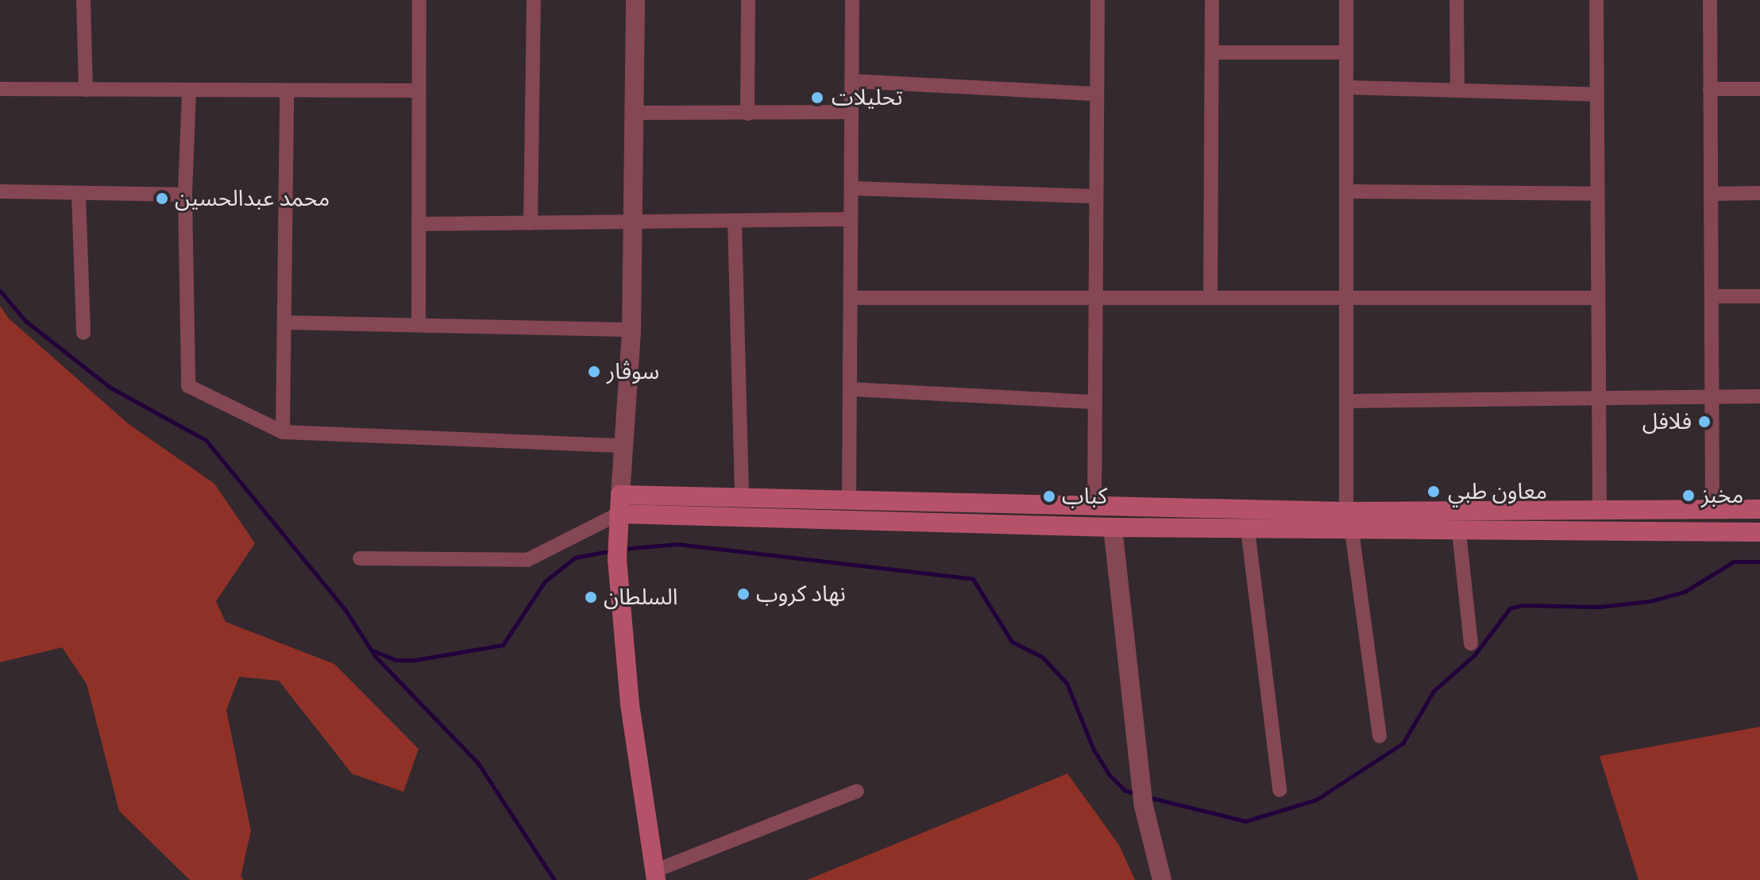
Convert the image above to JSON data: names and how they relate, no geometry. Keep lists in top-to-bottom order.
{
  "places": [
    "تحلیلات",
    "محمد عبدالحسين",
    "سوڤار",
    "فلافل",
    "معاون طبي",
    "مخبز",
    "كباب",
    "نهاد كروب",
    "السلطان"
  ]
}
